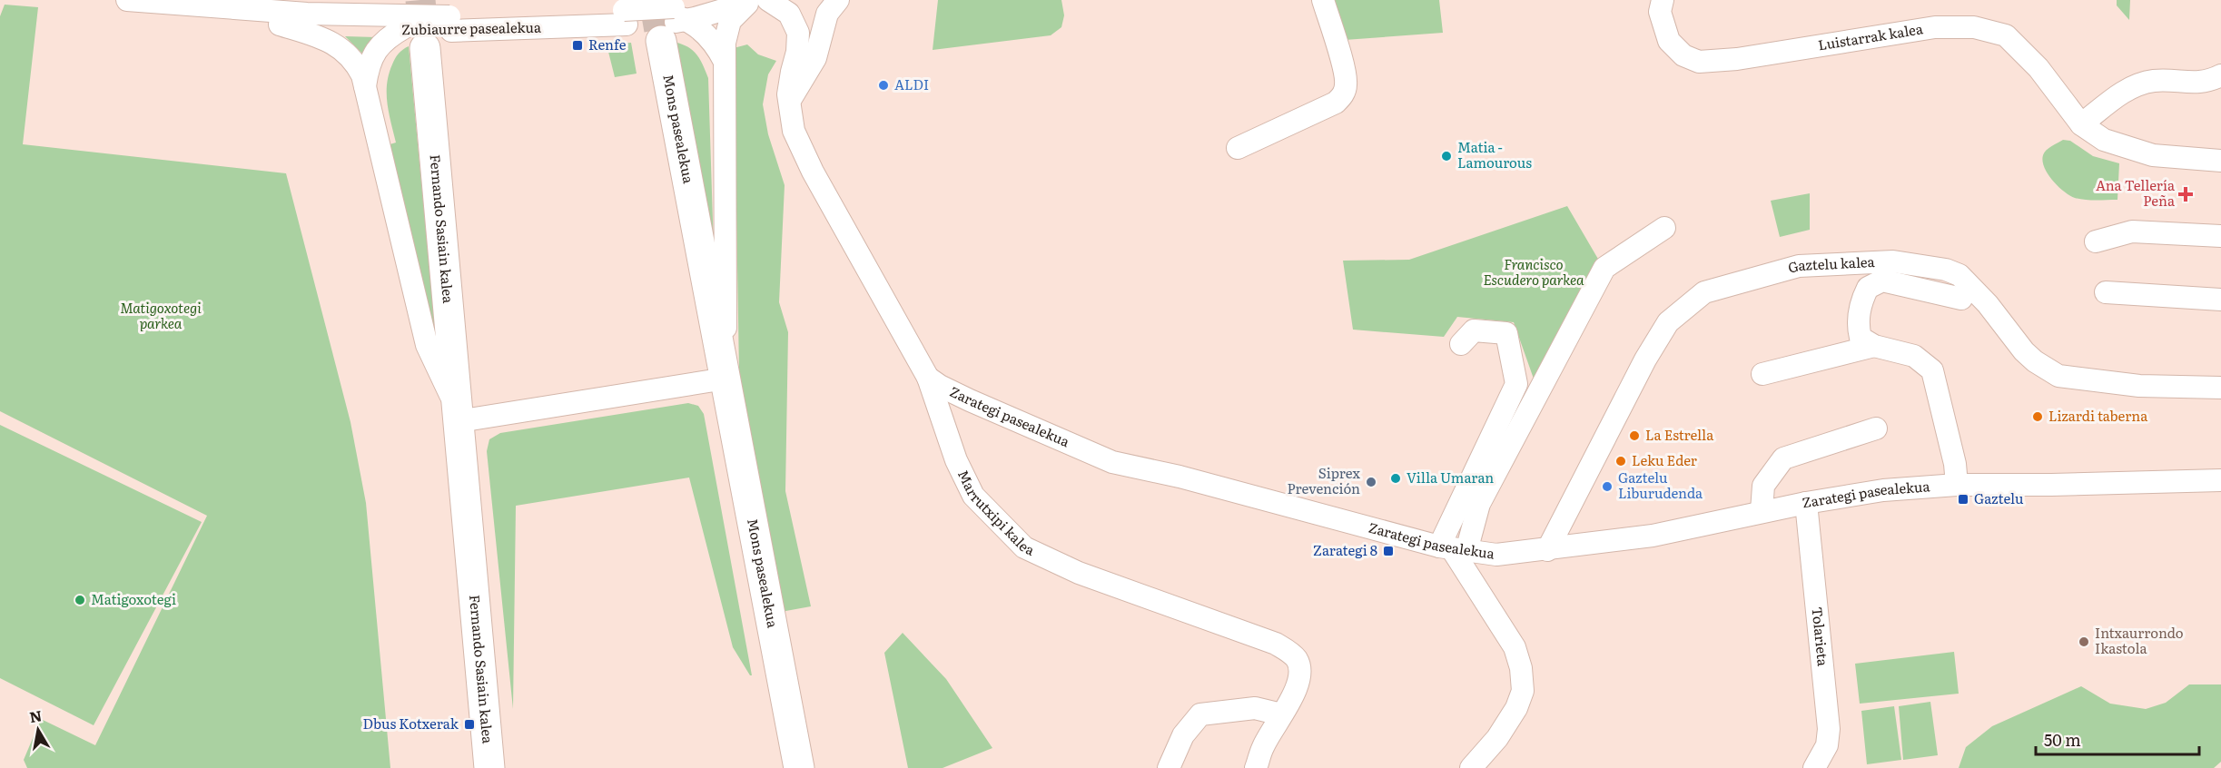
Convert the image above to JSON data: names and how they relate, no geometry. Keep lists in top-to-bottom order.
{
  "streets": {
    "main road": ["Mons pasealekua", "Fernando Sasiain kalea"],
    "street": [
      "Zubiaurre pasealekua",
      "Luistarrak kalea",
      "Gaztelu kalea",
      "Zarategi pasealekua",
      "Marrutxipi kalea",
      "Tolarieta"
    ]
  },
  "crossings": [
    ["Zubiaurre pasealekua", "Mons pasealekua"],
    ["Zubiaurre pasealekua", "Fernando Sasiain kalea"],
    ["Zubiaurre pasealekua", "Marrutxipi kalea"],
    ["Mons pasealekua", "Marrutxipi kalea"],
    ["Gaztelu kalea", "Zarategi pasealekua"],
    ["Zarategi pasealekua", "Marrutxipi kalea"],
    ["Zarategi pasealekua", "Tolarieta"]
  ],
  "parks": ["Francisco Escudero parkea", "Matigoxotegi parkea"],
  "places": {
    "transit": [
      "Renfe",
      "Gaztelu",
      "Zarategi 8",
      "Dbus Kotxerak"
    ],
    "other": [
      "ALDI",
      "Matia - Lamourous",
      "Lizardi taberna",
      "La Estrella",
      "Leku Eder",
      "Villa Umaran",
      "Siprex Prevención",
      "Gaztelu Liburudenda",
      "Matigoxotegi",
      "Intxaurrondo Ikastola"
    ],
    "health": ["Ana Tellería Peña"]
  },
  "scale_bar": "50 m",
  "north": "top"
}
